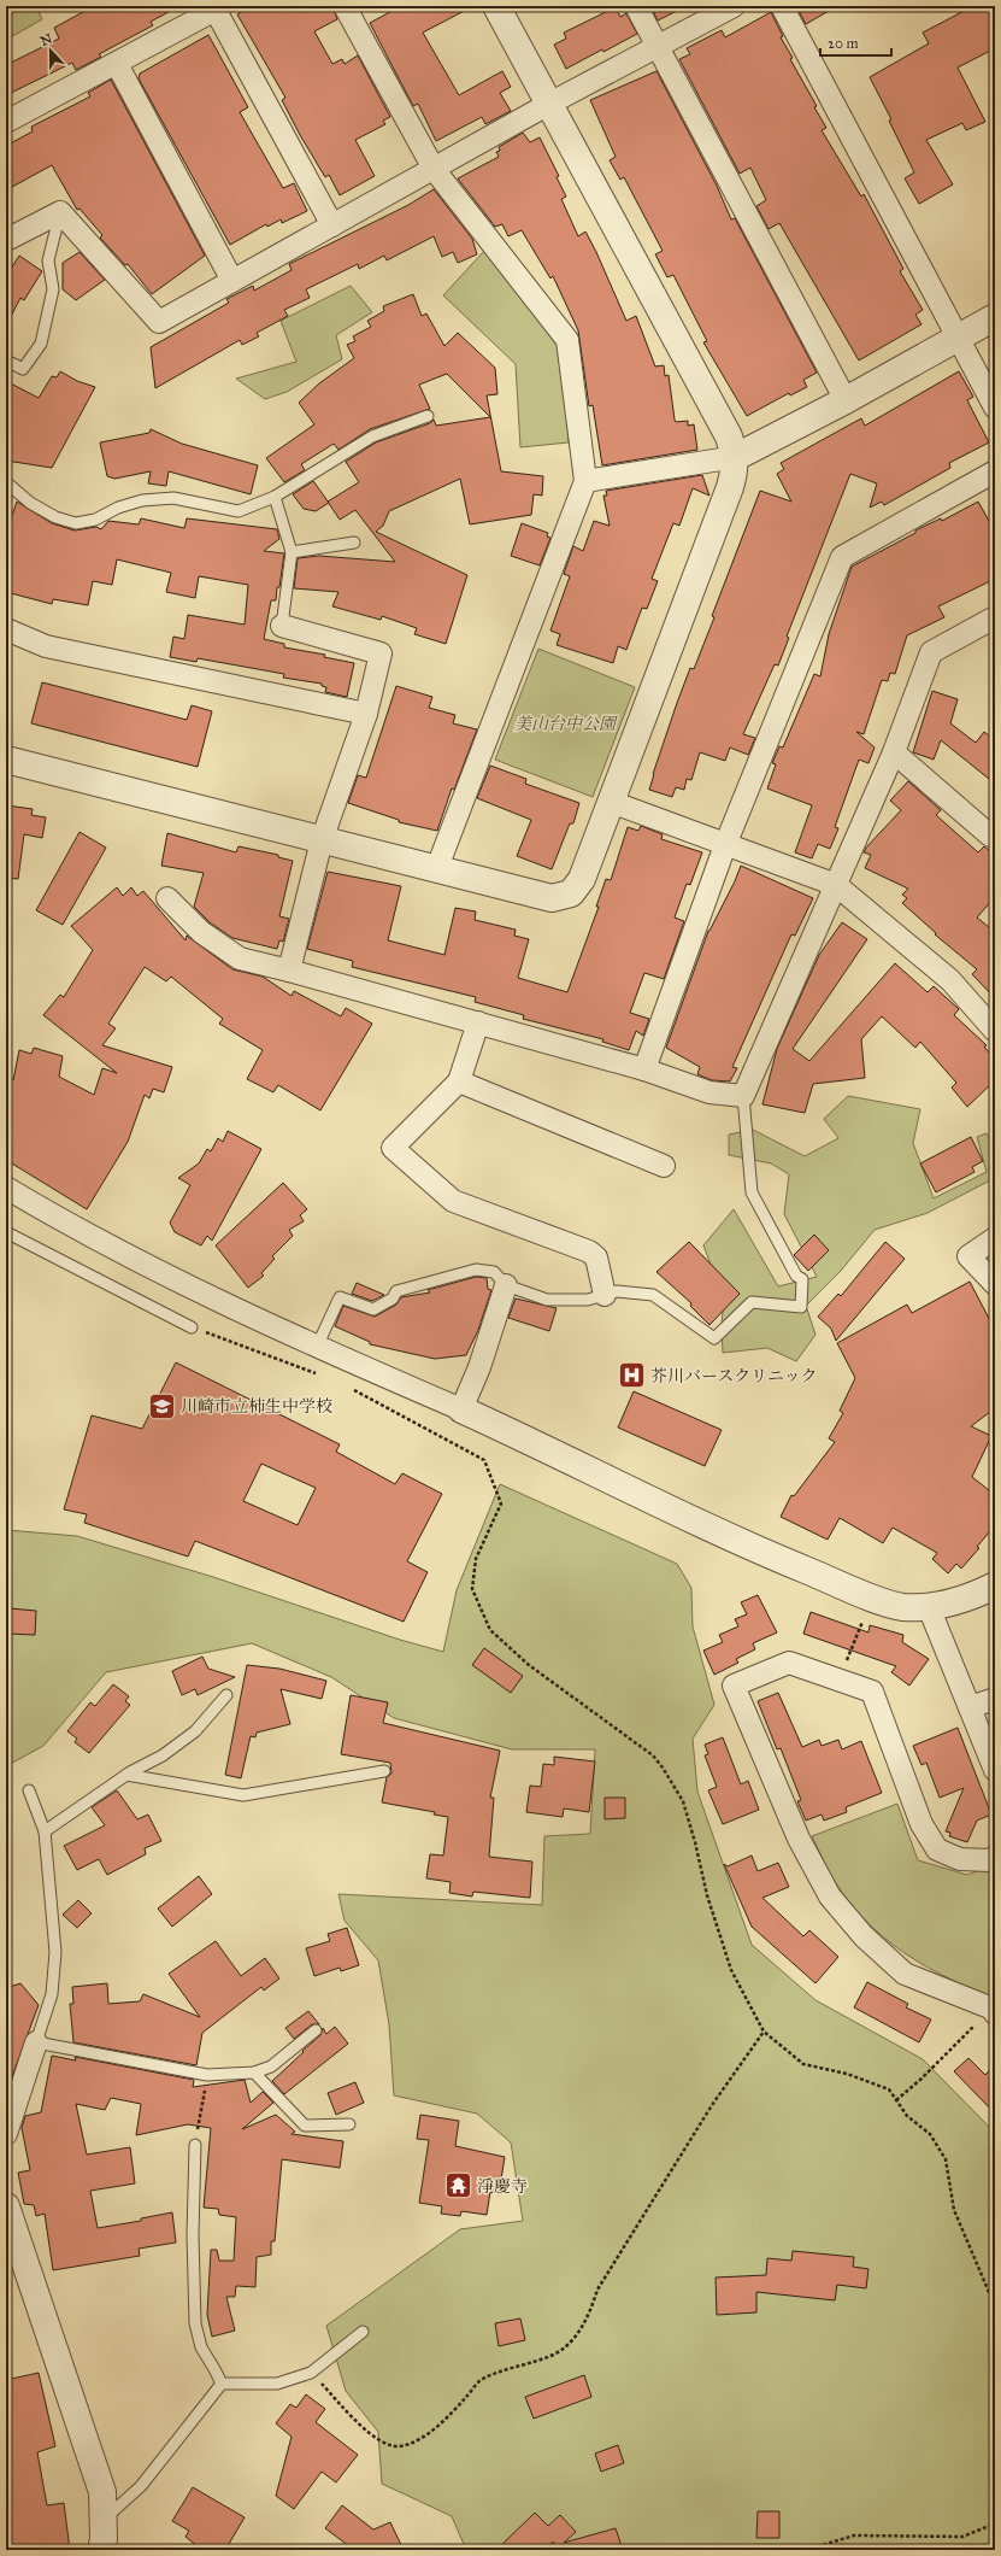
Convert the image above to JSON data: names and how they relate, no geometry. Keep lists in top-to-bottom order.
{
  "parks": ["美山台中公園"],
  "places": {
    "hospital": ["芥川バースクリニック"],
    "school or university": ["川崎市立柿生中学校"],
    "temple": ["淨慶寺"]
  },
  "scale_bar": "20 m",
  "north": "top"
}
